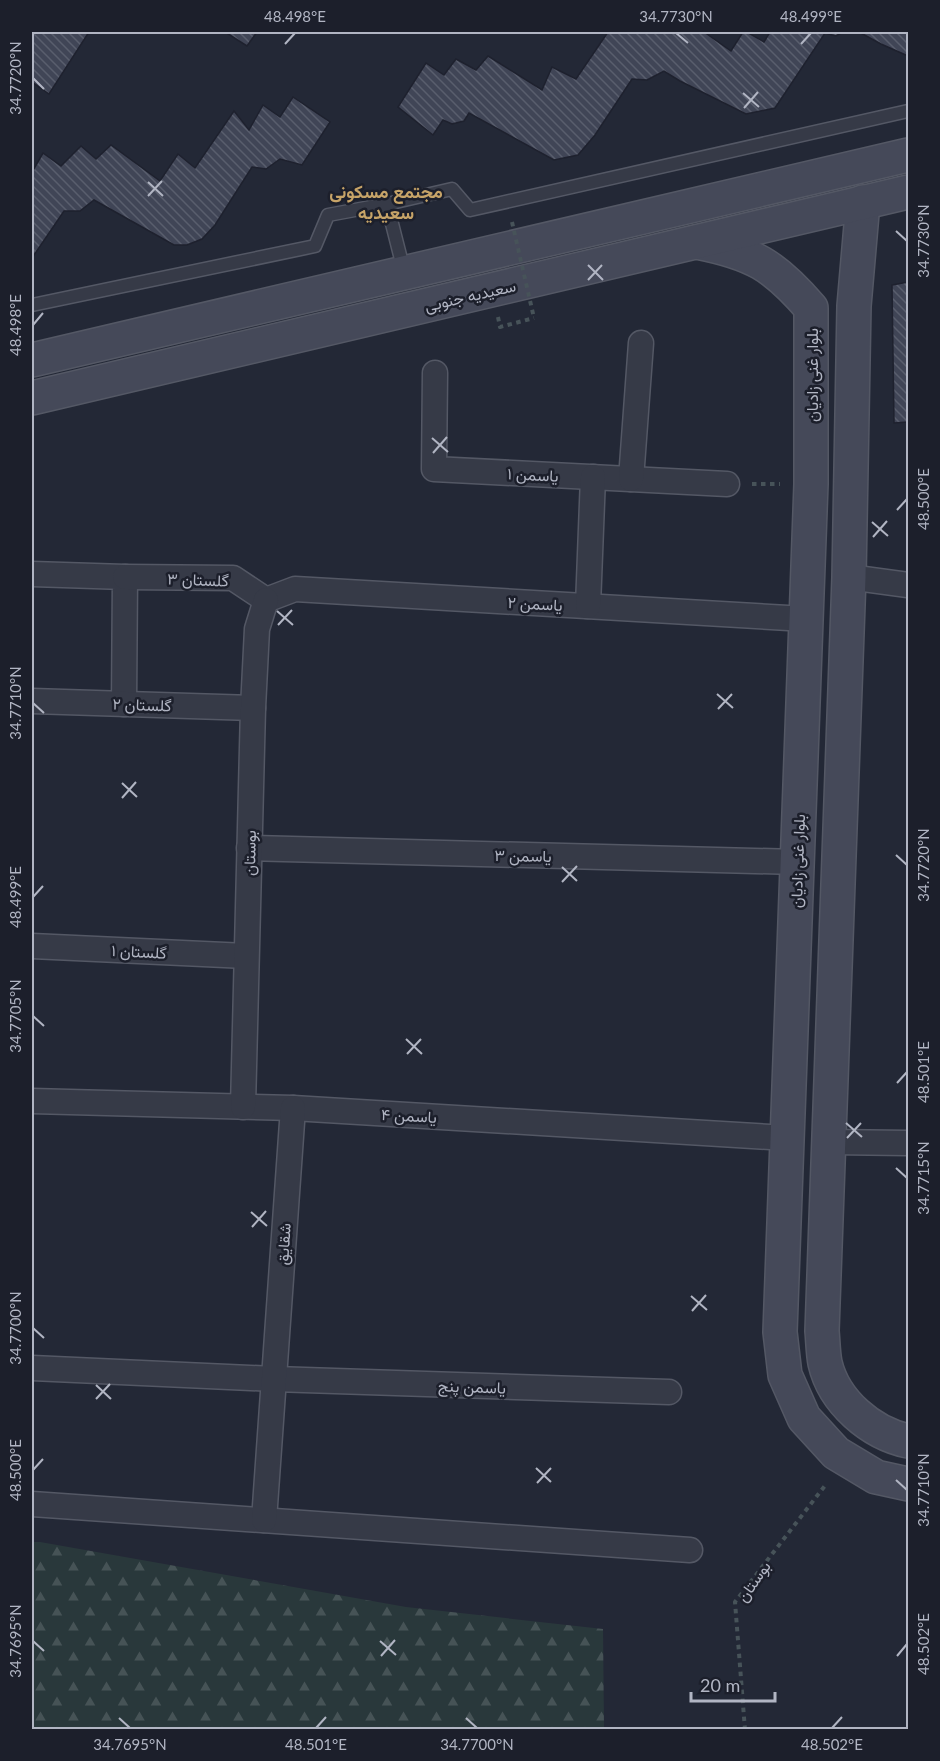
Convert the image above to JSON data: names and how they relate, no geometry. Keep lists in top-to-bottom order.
{
  "streets": {
    "street": [
      "سعیدیه جنوبی",
      "بلوار غنی زادیان",
      "یاسمن ۱",
      "گلستان ۳",
      "یاسمن ۲",
      "گلستان ۲",
      "بوستان",
      "یاسمن ۳",
      "گلستان ۱",
      "یاسمن ۴",
      "شقایق",
      "یاسمن پنج"
    ]
  },
  "crossings": [
    ["سعیدیه جنوبی", "بلوار غنی زادیان"],
    ["بلوار غنی زادیان", "یاسمن ۲"],
    ["بلوار غنی زادیان", "بوستان"],
    ["بلوار غنی زادیان", "یاسمن ۳"],
    ["بلوار غنی زادیان", "یاسمن ۴"],
    ["گلستان ۳", "یاسمن ۲"],
    ["گلستان ۳", "بوستان"],
    ["یاسمن ۲", "بوستان"],
    ["گلستان ۲", "بوستان"],
    ["بوستان", "یاسمن ۳"],
    ["بوستان", "گلستان ۱"],
    ["بوستان", "یاسمن ۴"],
    ["یاسمن ۴", "شقایق"],
    ["شقایق", "یاسمن پنج"]
  ],
  "districts": ["مجتمع مسکونی سعیدیه"],
  "scale_bar": "20 m",
  "coordinates": [
    "48.498°E",
    "34.7730°N",
    "48.499°E",
    "34.7720°N",
    "48.500°E",
    "34.7710°N",
    "34.7705°N",
    "48.501°E",
    "34.7715°N",
    "34.7700°N",
    "34.7695°N",
    "48.502°E"
  ]
}
